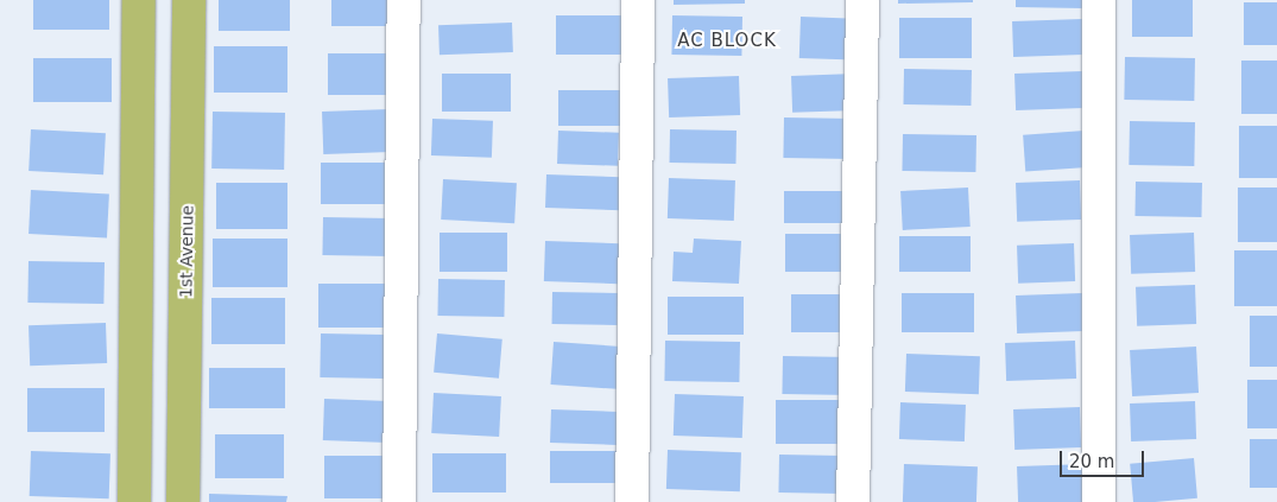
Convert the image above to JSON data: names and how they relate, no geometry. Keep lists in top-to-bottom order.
{
  "streets": {
    "main road": ["1st Avenue"]
  },
  "districts": ["AC BLOCK"],
  "scale_bar": "20 m"
}
